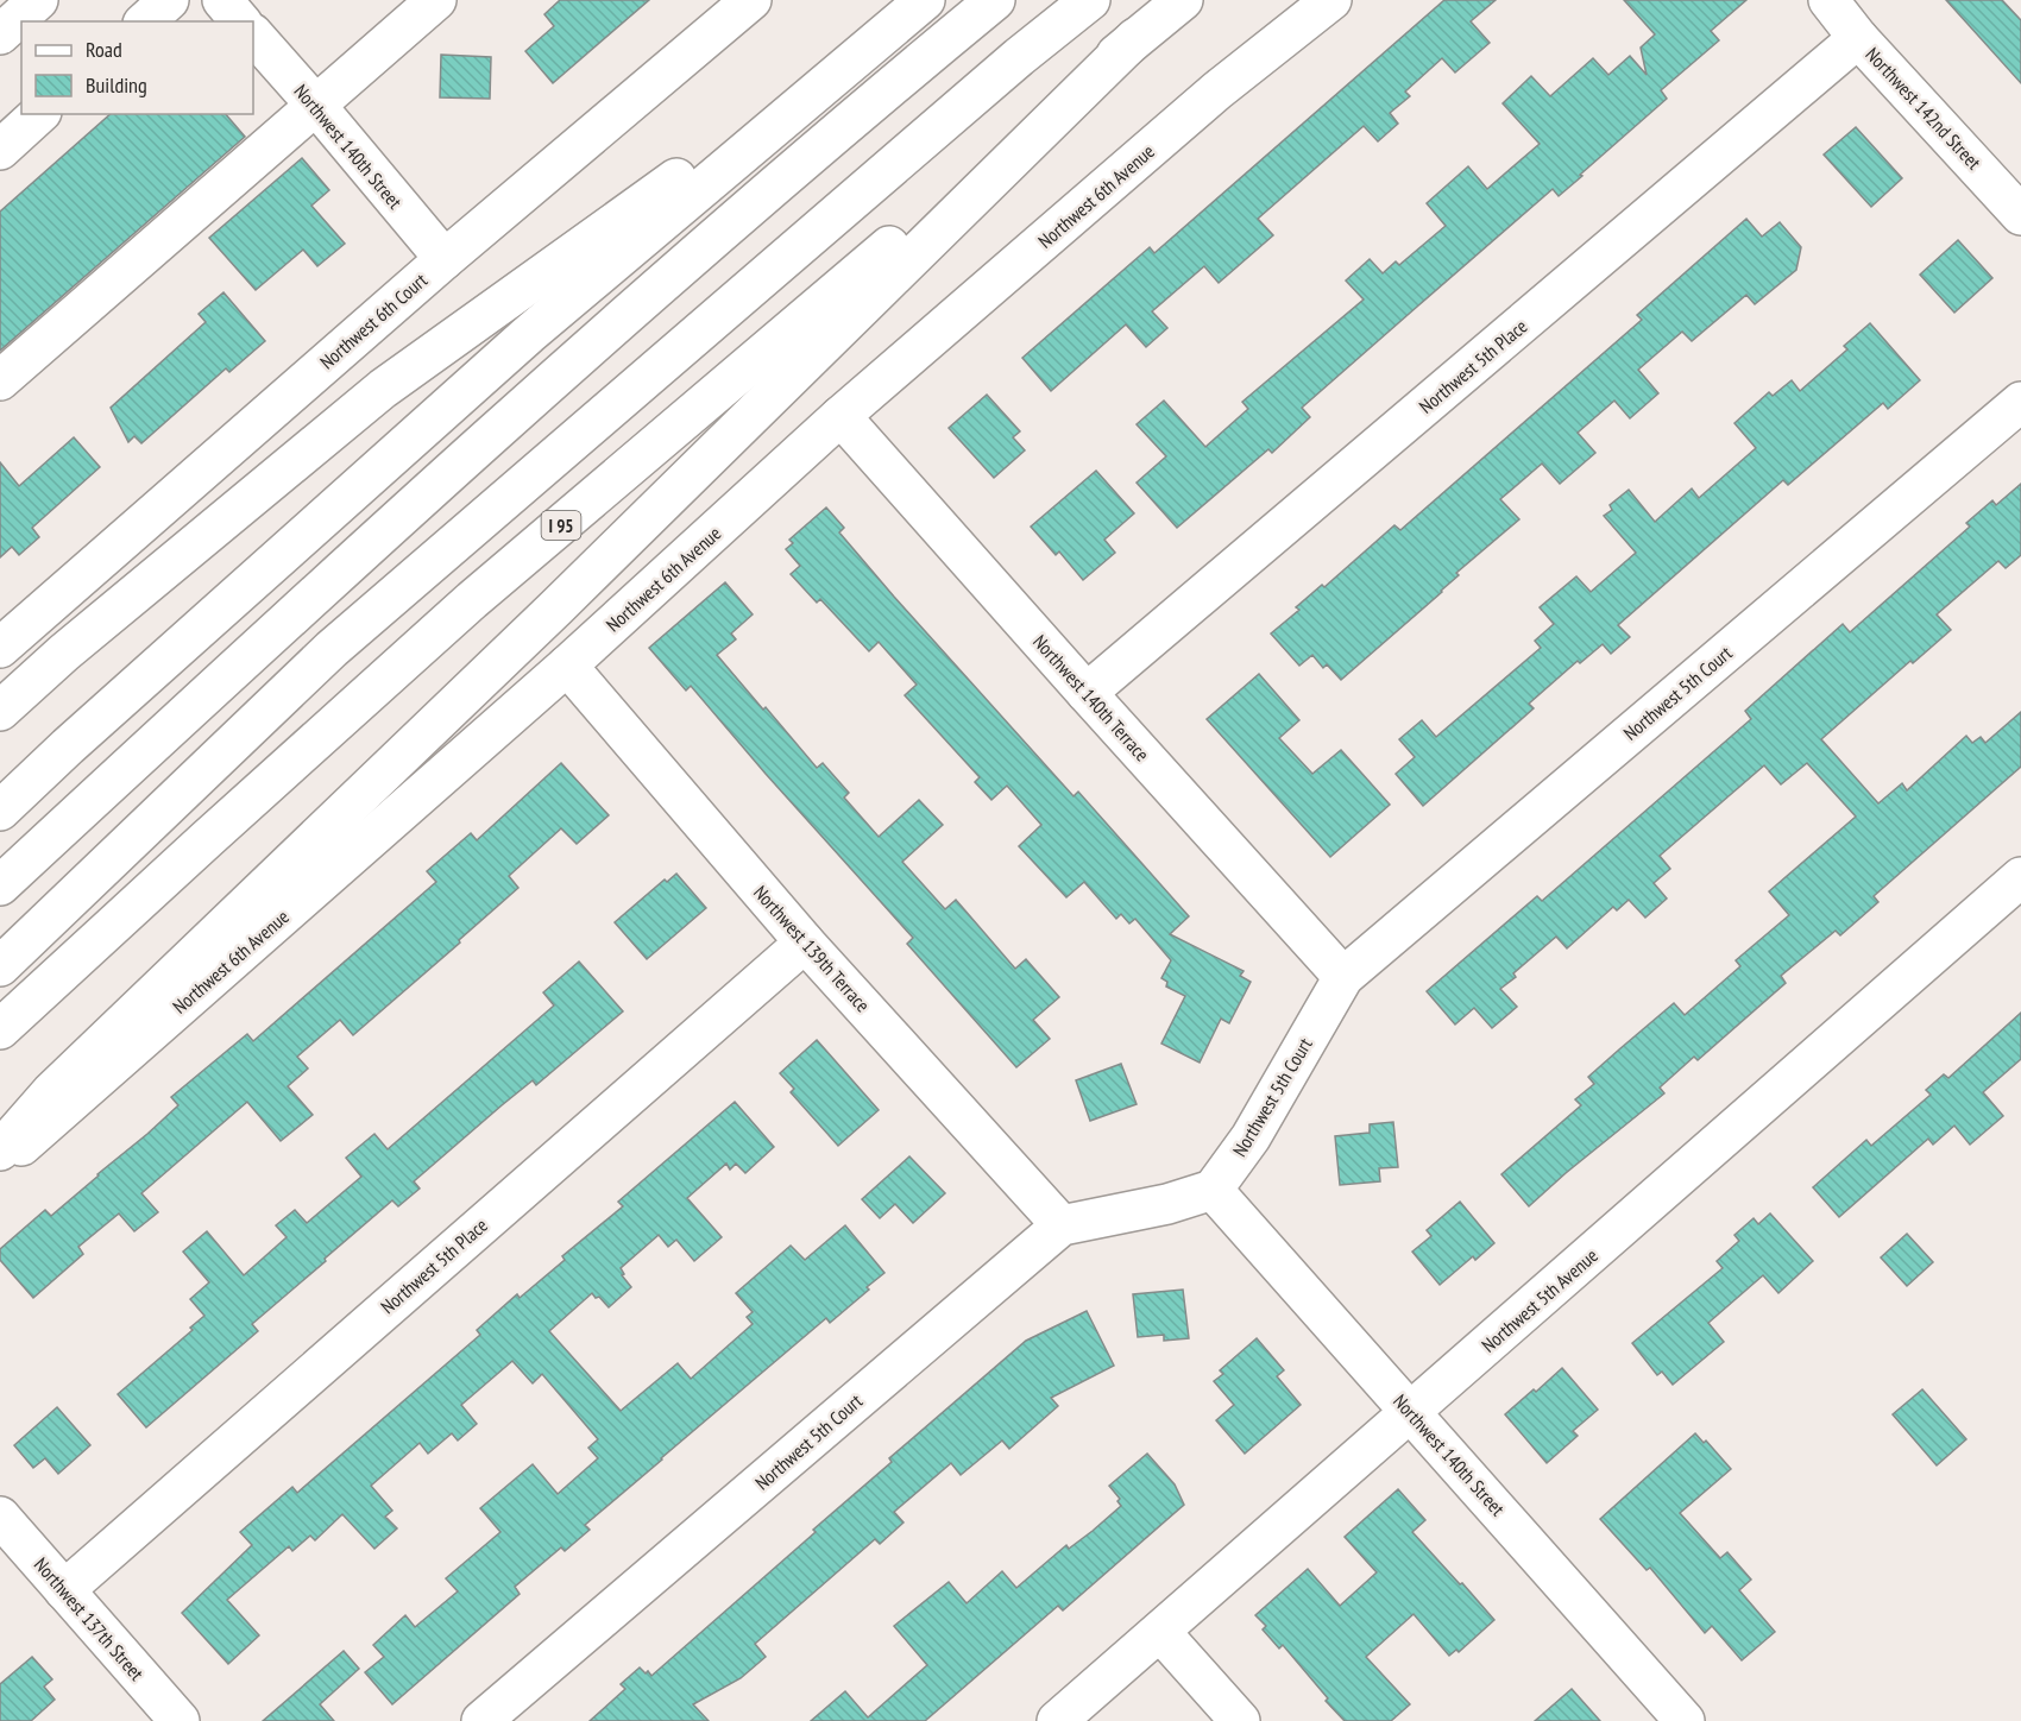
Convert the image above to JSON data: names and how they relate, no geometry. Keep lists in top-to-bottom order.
{
  "streets": {
    "main road": [
      "Northwest 142nd Street",
      "Northwest 140th Street",
      "Northwest 6th Avenue",
      "Northwest 6th Court",
      "Northwest 5th Place",
      "I 95",
      "Northwest 5th Court",
      "Northwest 140th Terrace",
      "Northwest 139th Terrace",
      "Northwest 5th Avenue",
      "Northwest 137th Street"
    ]
  },
  "crossings": [
    ["Northwest 142nd Street", "Northwest 5th Place"],
    ["Northwest 140th Street", "Northwest 6th Court"],
    ["Northwest 140th Street", "Northwest 5th Court"],
    ["Northwest 140th Street", "Northwest 5th Avenue"],
    ["Northwest 6th Avenue", "Northwest 140th Terrace"],
    ["Northwest 6th Avenue", "Northwest 139th Terrace"],
    ["Northwest 5th Place", "Northwest 140th Terrace"],
    ["Northwest 5th Place", "Northwest 139th Terrace"],
    ["Northwest 5th Place", "Northwest 137th Street"],
    ["Northwest 5th Court", "Northwest 140th Terrace"],
    ["Northwest 5th Court", "Northwest 139th Terrace"]
  ],
  "legend": ["Road", "Building"]
}
